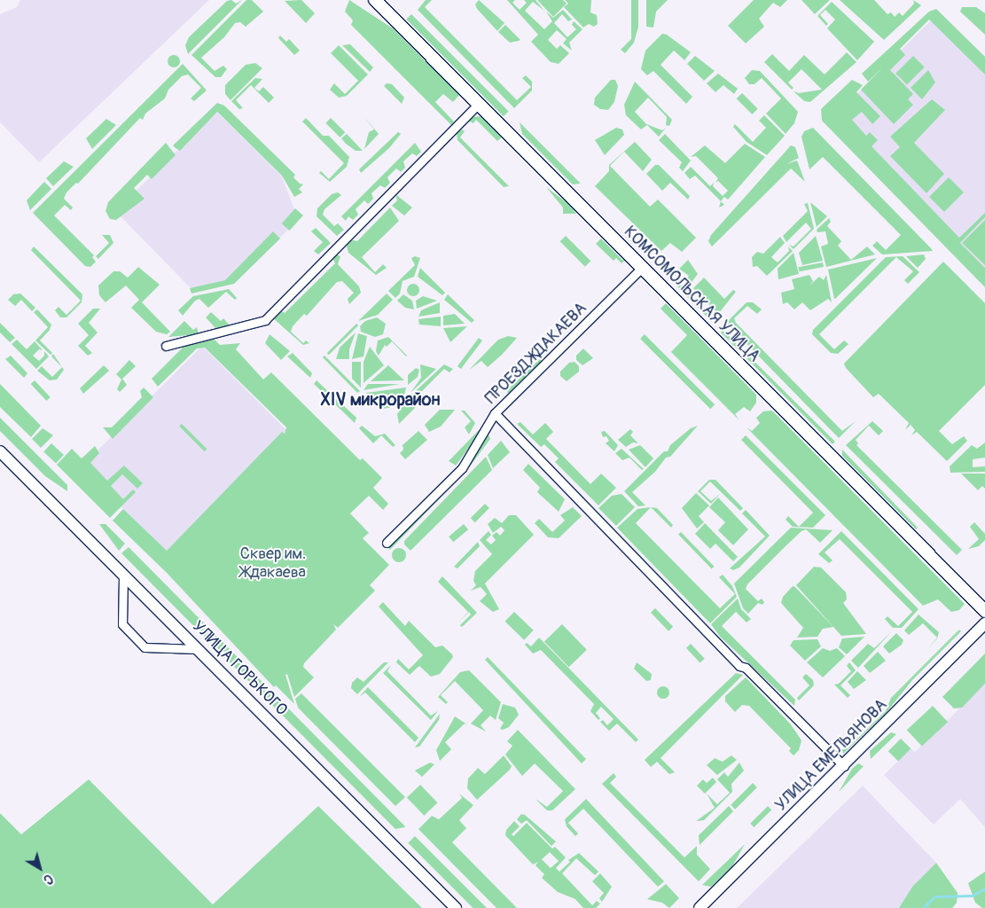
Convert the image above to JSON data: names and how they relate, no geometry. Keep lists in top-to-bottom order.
{
  "streets": {
    "main road": ["КОМСОМОЛЬСКАЯ УЛИЦА", "УЛИЦА ГОРЬКОГО", "УЛИЦА ЕМЕЛЬЯНОВА"],
    "street": ["ПРОЕЗД ЖДАКАЕВА"]
  },
  "crossings": [
    ["КОМСОМОЛЬСКАЯ УЛИЦА", "ПРОЕЗД ЖДАКАЕВА"]
  ],
  "districts": ["XIV микрорайон"],
  "parks": ["Сквер им. Ждакаева"],
  "north": "bottom right"
}
